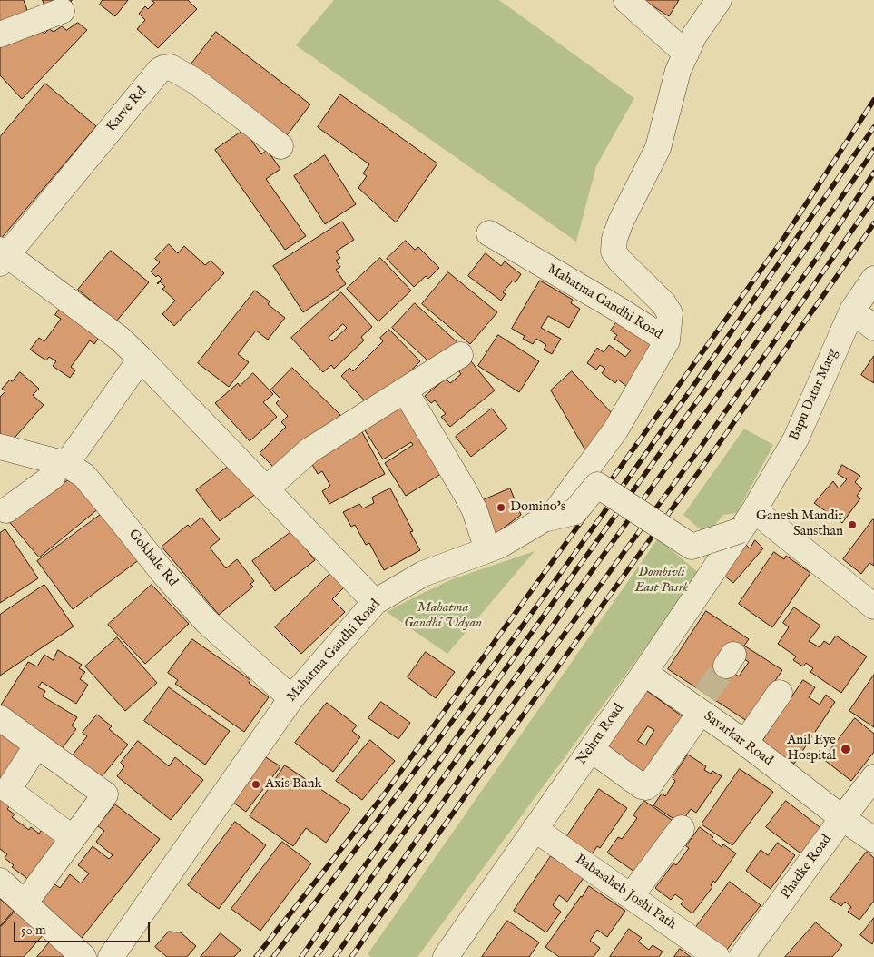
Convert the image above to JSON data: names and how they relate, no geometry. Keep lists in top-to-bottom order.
{
  "streets": {
    "street": [
      "Karve Rd",
      "Mahatma Gandhi Road",
      "Bapu Datar Marg",
      "Gokhale Rd",
      "Nehru Road",
      "Savarkar Road",
      "Phadke Road",
      "Babasaheb Joshi Path"
    ]
  },
  "crossings": [
    ["Mahatma Gandhi Road", "Gokhale Rd"],
    ["Bapu Datar Marg", "Nehru Road"],
    ["Nehru Road", "Savarkar Road"],
    ["Nehru Road", "Babasaheb Joshi Path"],
    ["Savarkar Road", "Phadke Road"]
  ],
  "parks": ["Dombivli East Pasrk", "Mahatma Gandhi Udyan"],
  "places": [
    "Domino's",
    "Ganesh Mandir Sansthan",
    "Anil Eye Hospital",
    "Axis Bank"
  ],
  "scale_bar": "50 m"
}
